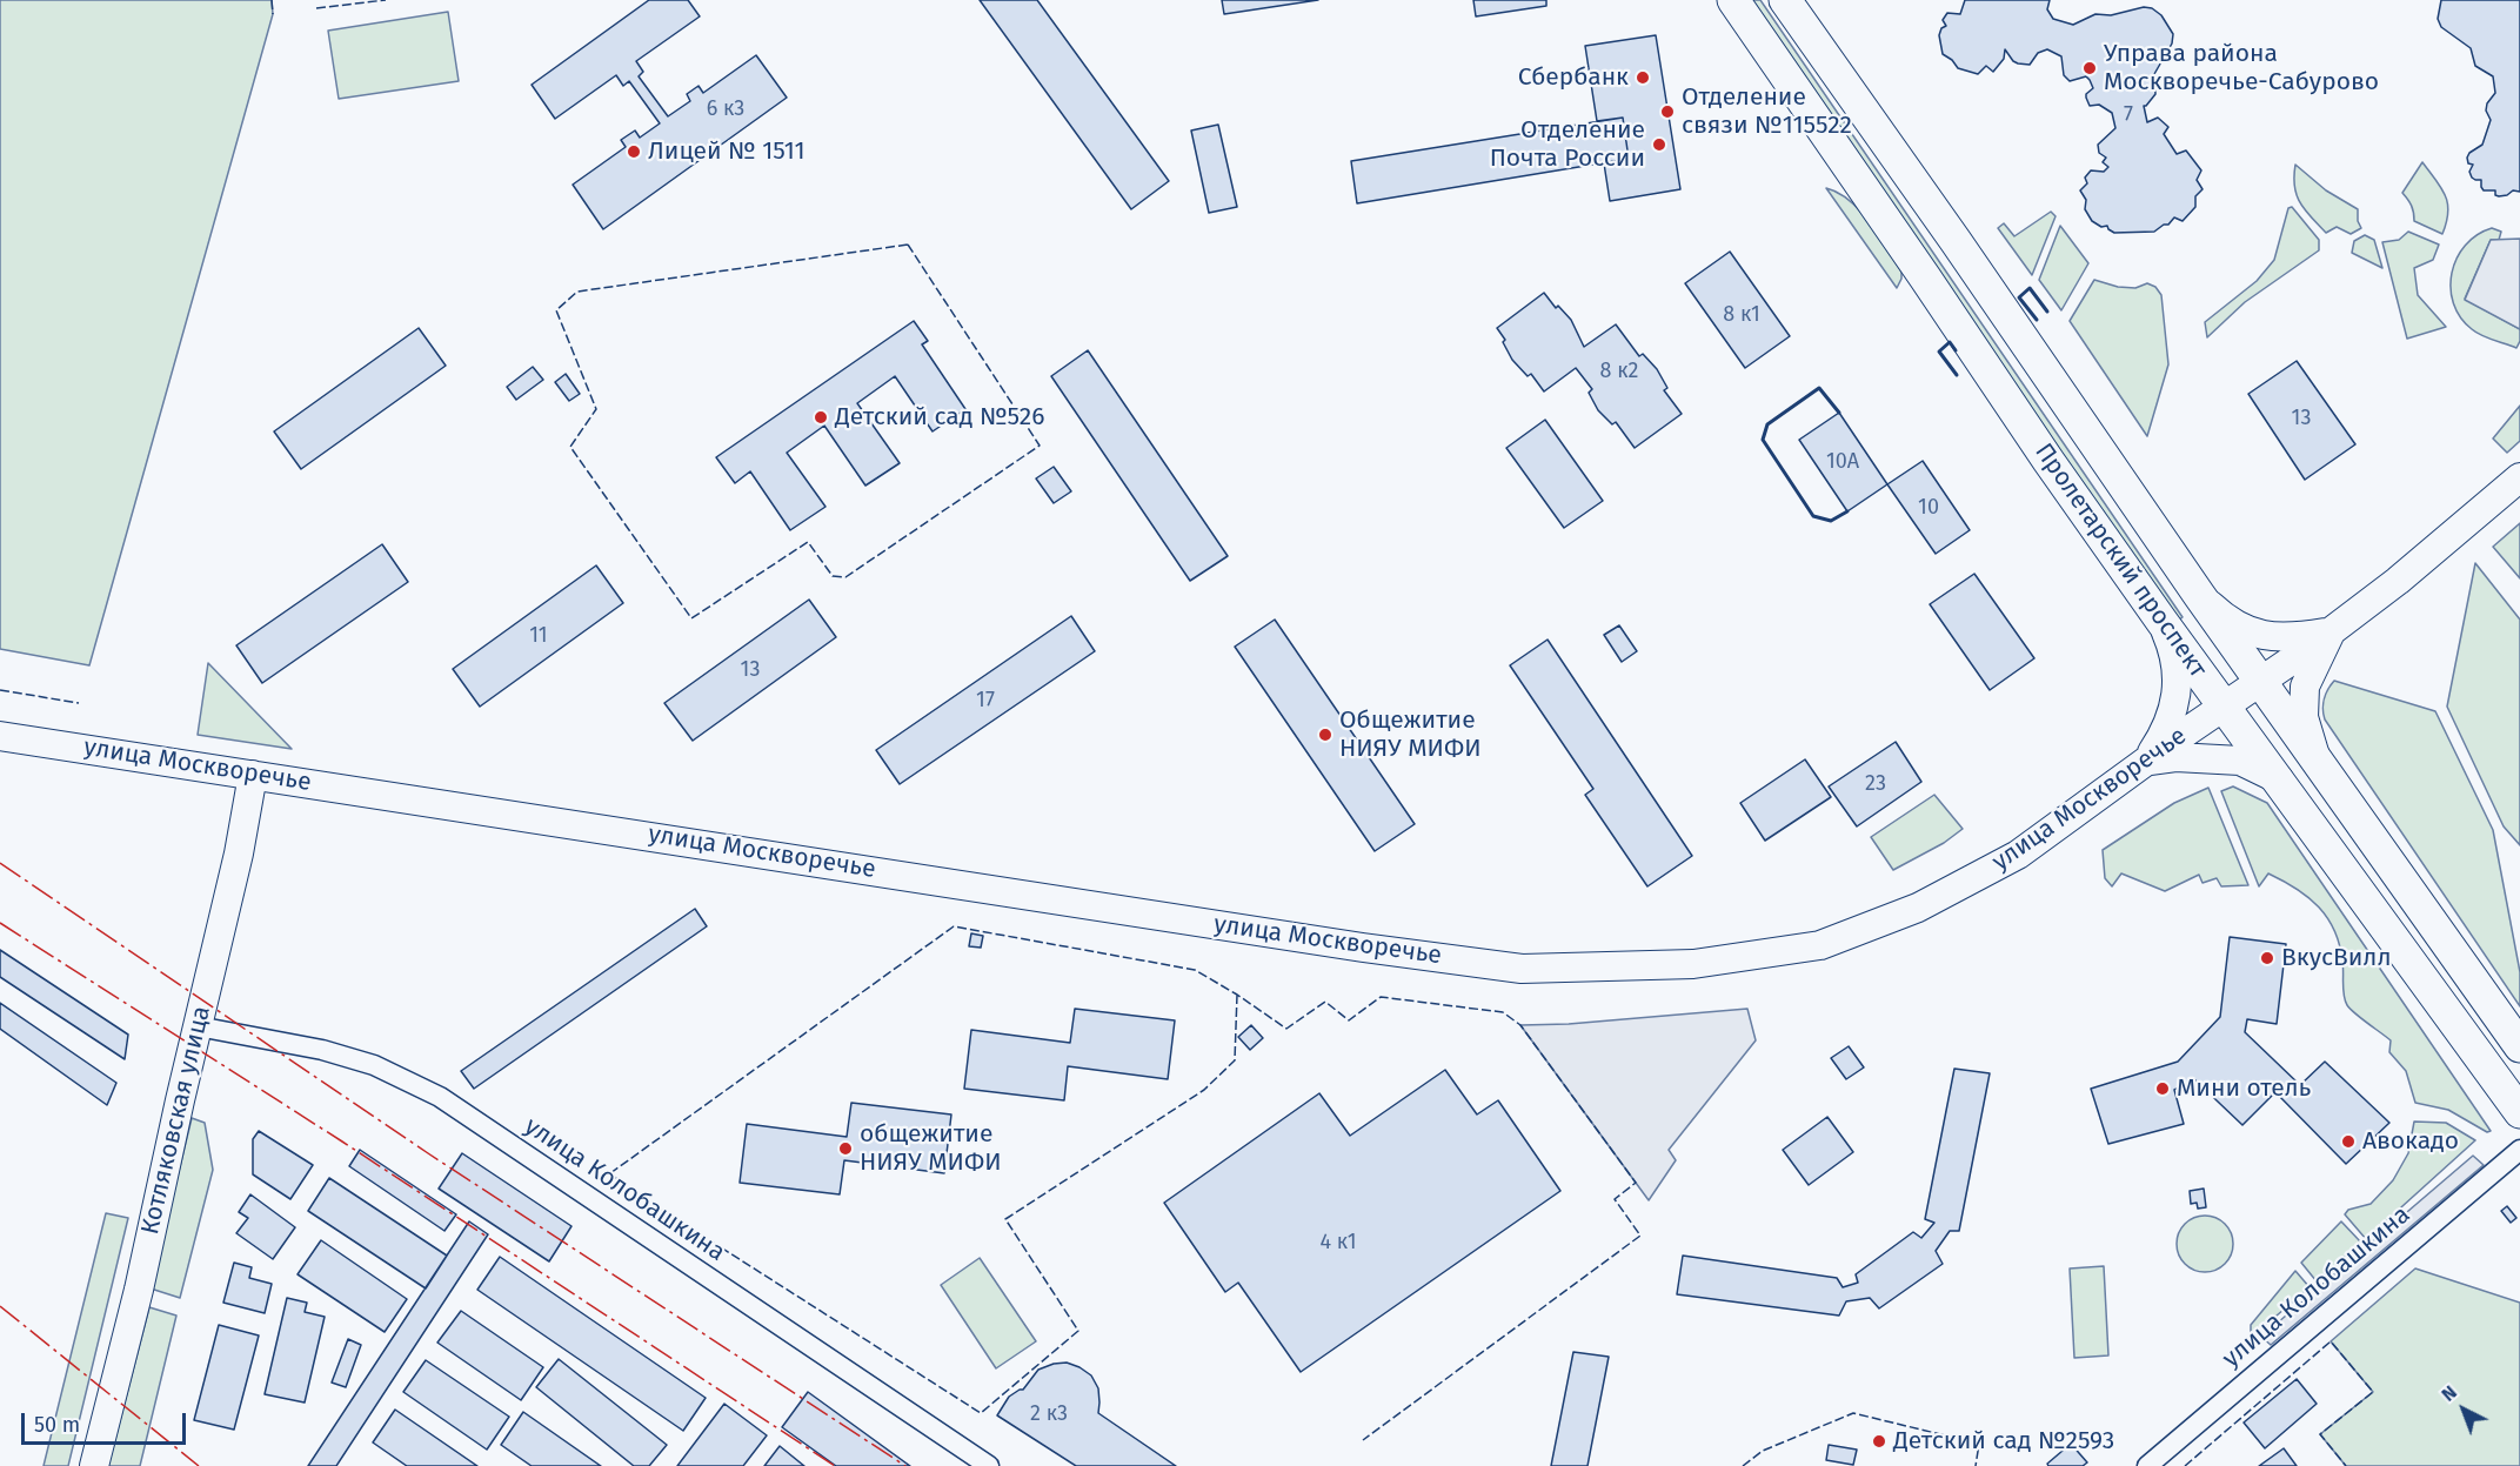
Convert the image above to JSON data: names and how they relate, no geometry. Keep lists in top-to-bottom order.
{
  "streets": {
    "main road": ["Пролетарский проспект", "улица Москворечье", "Котляковская улица"],
    "street": ["улица Колобашкина"]
  },
  "crossings": [
    ["Пролетарский проспект", "улица Москворечье"],
    ["улица Москворечье", "Котляковская улица"],
    ["Котляковская улица", "улица Колобашкина"]
  ],
  "places": [
    "Управа района Москворечье-Сабурово",
    "Сбербанк",
    "Отделение связи №115522",
    "Отделение Почта России",
    "Лицей № 1511",
    "Детский сад №526",
    "Общежитие НИЯУ МИФИ",
    "ВкусВилл",
    "Мини отель",
    "Авокадо",
    "общежитие НИЯУ МИФИ",
    "Детский сад №2593"
  ],
  "house_numbers": [
    "6 к3",
    "7",
    "8 к1",
    "8 к2",
    "13",
    "10А",
    "10",
    "11",
    "13",
    "17",
    "23",
    "4 к1",
    "2 к3"
  ],
  "scale_bar": "50 m",
  "north": "top left"
}
